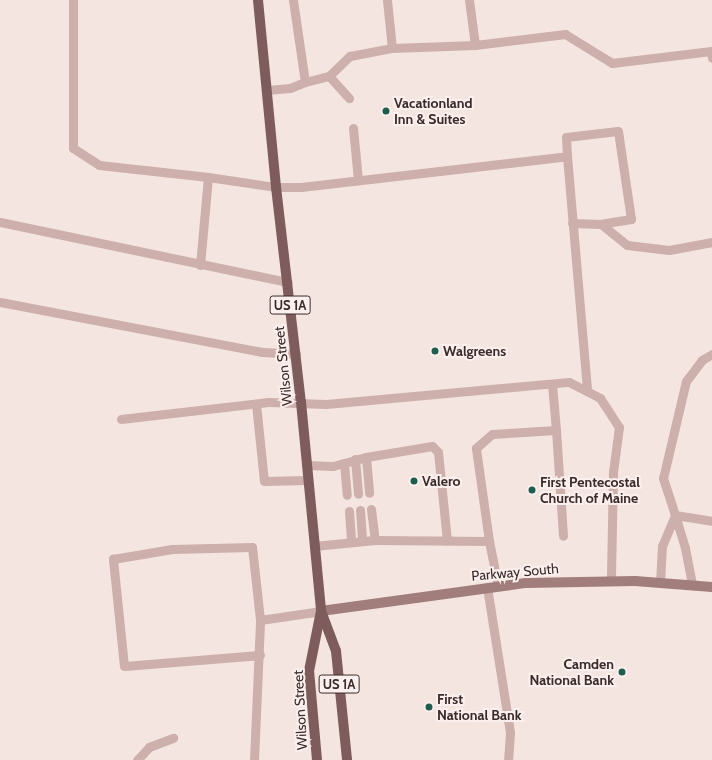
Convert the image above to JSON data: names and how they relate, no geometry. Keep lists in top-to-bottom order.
{
  "streets": {
    "main road": ["US 1A", "Wilson Street", "Parkway South"]
  },
  "crossings": [
    ["Wilson Street", "Parkway South"]
  ],
  "places": [
    "Vacationland Inn & Suites",
    "Walgreens",
    "Valero",
    "First Pentecostal Church of Maine",
    "Camden National Bank",
    "First National Bank"
  ]
}
